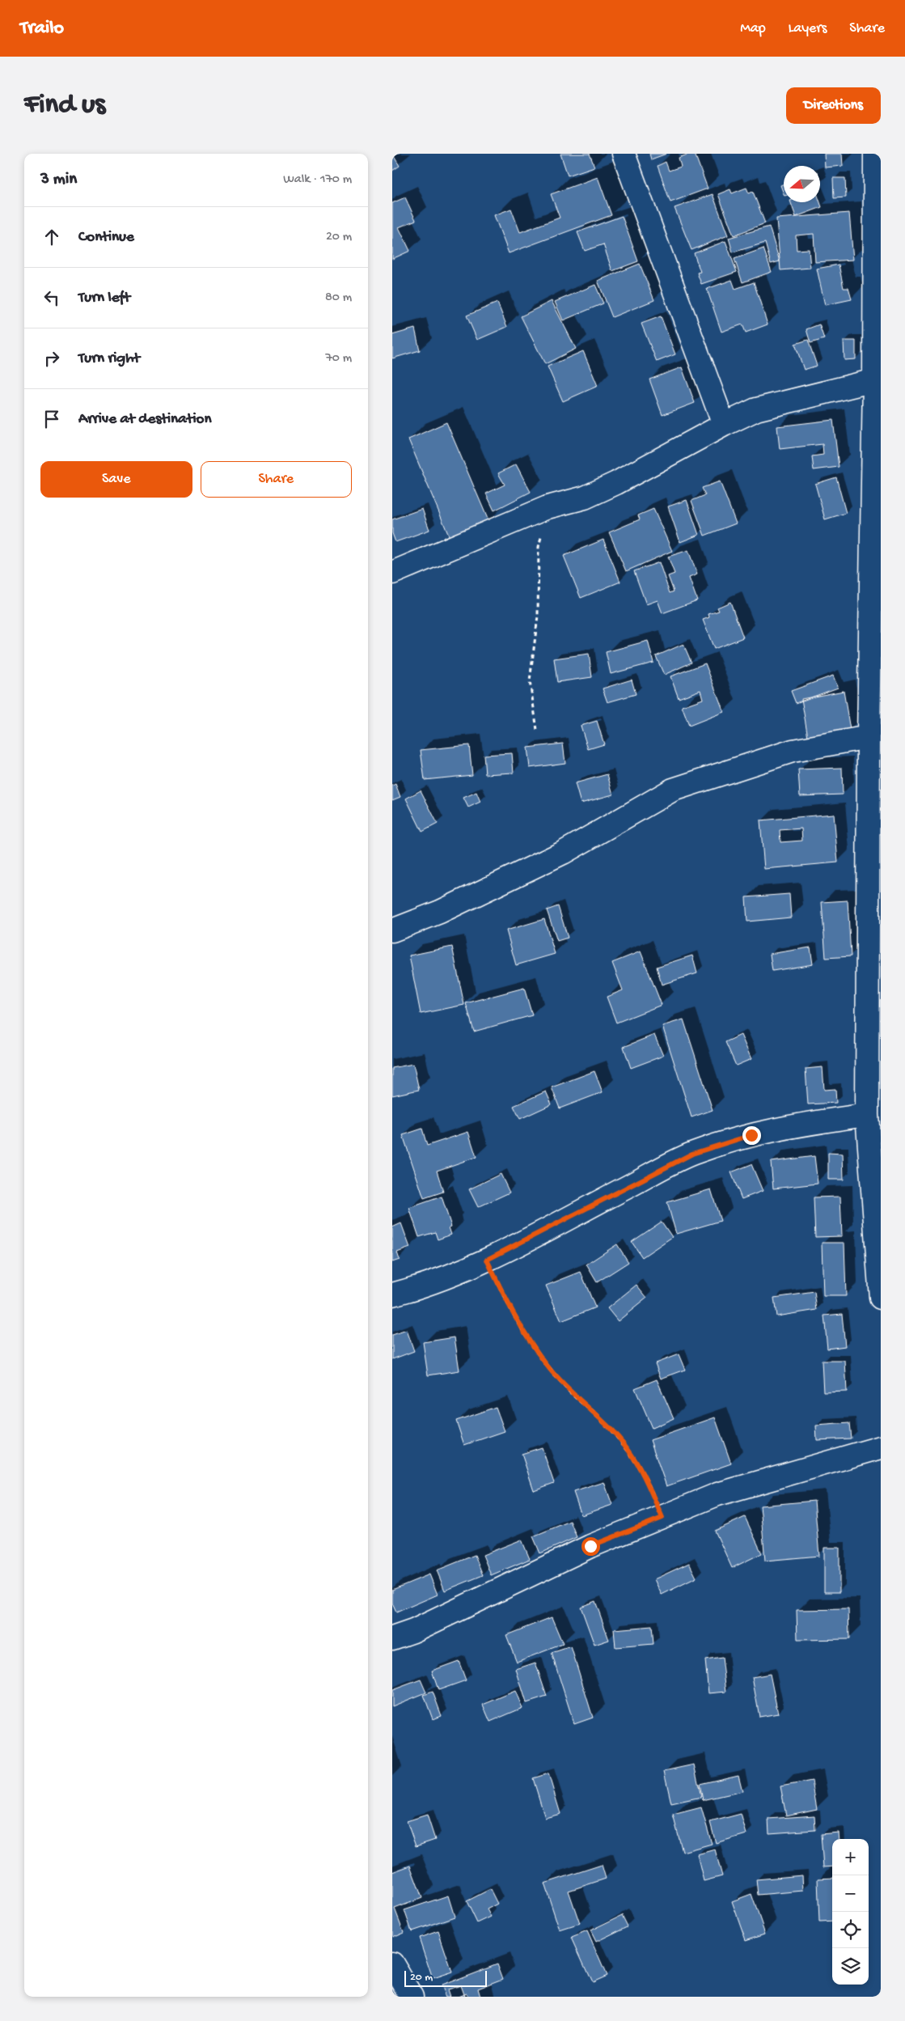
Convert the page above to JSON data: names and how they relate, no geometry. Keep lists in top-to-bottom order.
{
  "scale_bar": "20 m",
  "north": "left",
  "page": {
    "header": "Trailo",
    "nav": ["Map", "Layers", "Share"],
    "buttons": [
      "Directions",
      ["Save", "Share"]
    ],
    "title": "Find us",
    "heading": ["3 min", "Walk · 170 m"],
    "list": [
      ["Continue", "20 m"],
      ["Turn left", "80 m"],
      ["Turn right", "70 m"],
      "Arrive at destination"
    ],
    "map_buttons": ["+", "−"],
    "scale": "20 m"
  }
}
